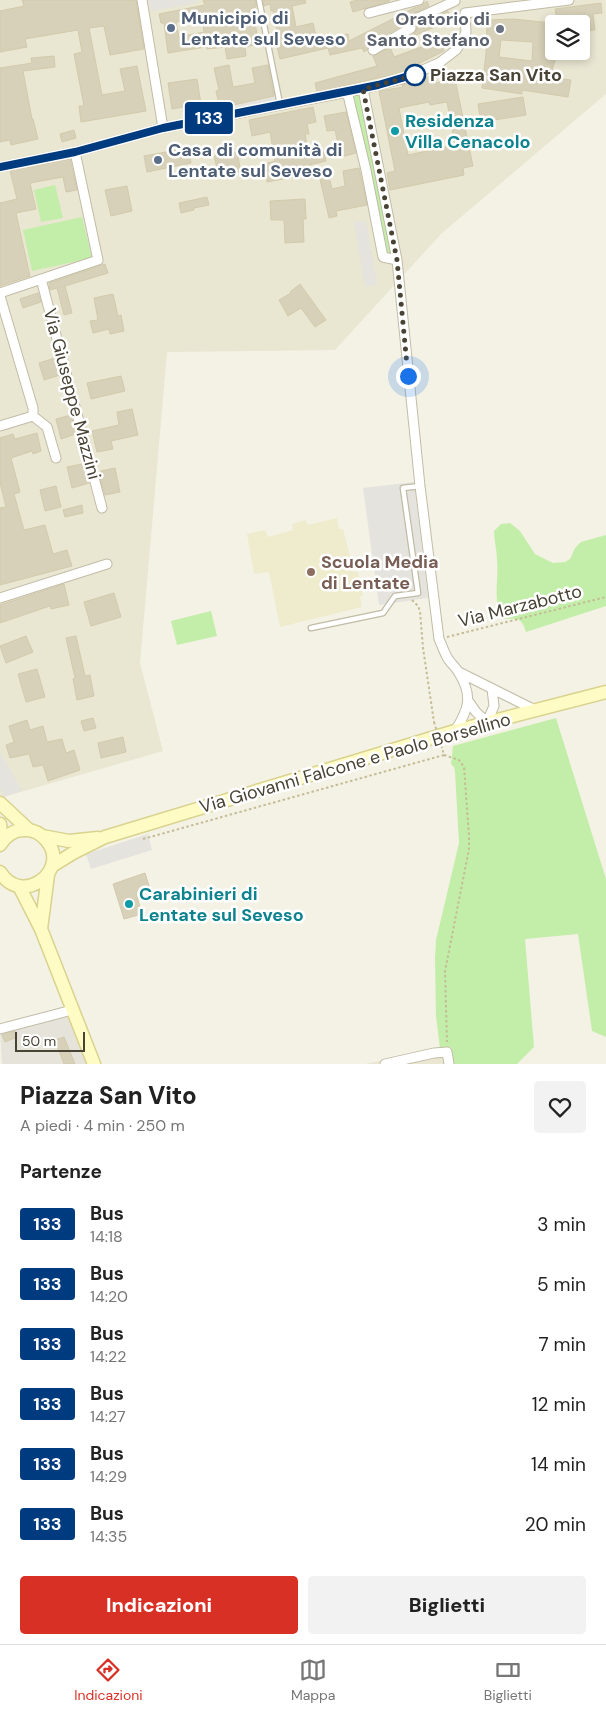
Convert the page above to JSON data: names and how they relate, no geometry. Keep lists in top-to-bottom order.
{
  "streets": {
    "street": ["Via Giuseppe Mazzini", "Via Giovanni Falcone e Paolo Borsellino"],
    "path": ["Via Marzabotto"]
  },
  "places": [
    "Municipio di Lentate sul Seveso",
    "Oratorio di Santo Stefano",
    "Piazza San Vito",
    "Residenza Villa Cenacolo",
    "Casa di comunità di Lentate sul Seveso",
    "Scuola Media di Lentate",
    "Carabinieri di Lentate sul Seveso"
  ],
  "lines": ["bus line 133"],
  "scale_bar": "50 m",
  "page": {
    "on_map": "133",
    "scale": "50 m",
    "heading": [
      ["Piazza San Vito", "A piedi · 4 min · 250 m"],
      "Partenze"
    ],
    "list": [
      {
        "mark": "133",
        "name": "Bus",
        "note": "14:18",
        "value": "3 min"
      },
      {
        "mark": "133",
        "name": "Bus",
        "note": "14:20",
        "value": "5 min"
      },
      {
        "mark": "133",
        "name": "Bus",
        "note": "14:22",
        "value": "7 min"
      },
      {
        "mark": "133",
        "name": "Bus",
        "note": "14:27",
        "value": "12 min"
      },
      {
        "mark": "133",
        "name": "Bus",
        "note": "14:29",
        "value": "14 min"
      },
      {
        "mark": "133",
        "name": "Bus",
        "note": "14:35",
        "value": "20 min"
      }
    ],
    "buttons": ["Indicazioni", "Biglietti"],
    "tabs": ["Indicazioni", "Mappa", "Biglietti"]
  }
}
